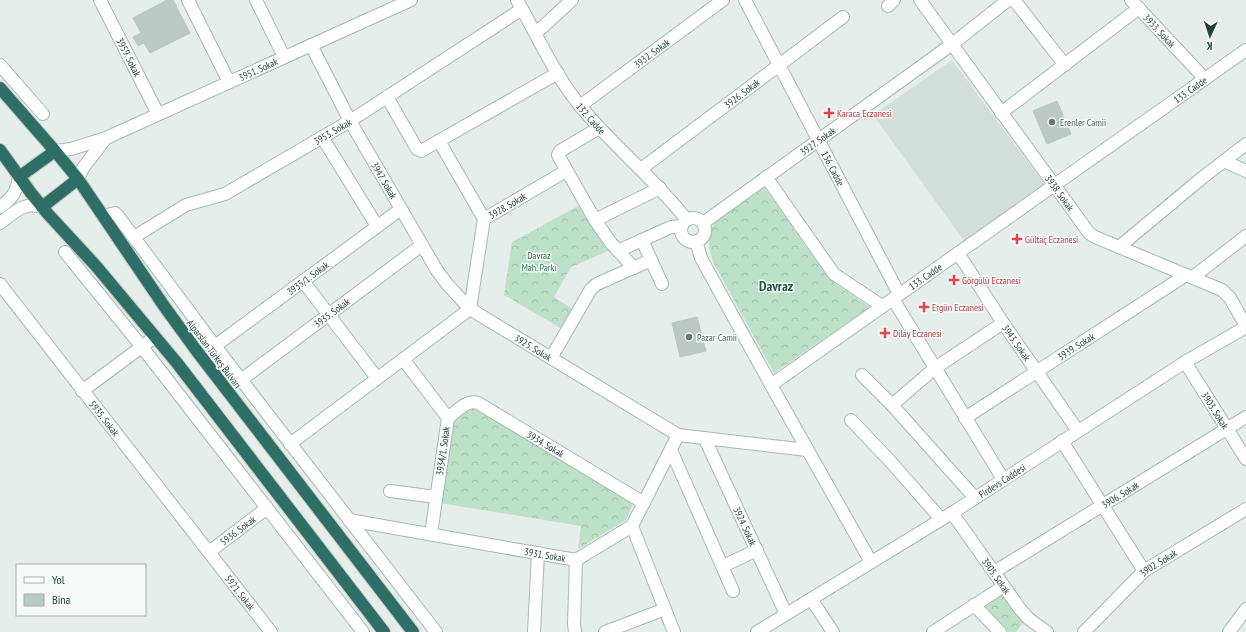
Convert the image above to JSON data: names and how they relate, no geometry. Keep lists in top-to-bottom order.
{
  "streets": {
    "highway": ["Alparslan Türkeş Bulvarı"],
    "street": [
      "3933. Sokak",
      "3932. Sokak",
      "3959. Sokak",
      "3951. Sokak",
      "133. Cadde",
      "3926. Sokak",
      "132. Cadde",
      "3953. Sokak",
      "3927. Sokak",
      "136. Cadde",
      "3947. Sokak",
      "3938. Sokak",
      "3928. Sokak",
      "3935/1. Sokak",
      "3935. Sokak",
      "3943. Sokak",
      "3939. Sokak",
      "3925. Sokak",
      "3903. Sokak",
      "5935. Sokak",
      "3934. Sokak",
      "3934/1. Sokak",
      "Firdevs Caddesi",
      "3906. Sokak",
      "3924. Sokak",
      "5936. Sokak",
      "3931. Sokak",
      "3902. Sokak",
      "3905. Sokak",
      "5921. Sokak"
    ]
  },
  "crossings": [
    ["3933. Sokak", "133. Cadde"],
    ["3932. Sokak", "132. Cadde"],
    ["3959. Sokak", "3951. Sokak"],
    ["3951. Sokak", "3947. Sokak"],
    ["3951. Sokak", "Alparslan Türkeş Bulvarı"],
    ["133. Cadde", "136. Cadde"],
    ["133. Cadde", "3938. Sokak"],
    ["133. Cadde", "3943. Sokak"],
    ["3926. Sokak", "132. Cadde"],
    ["3926. Sokak", "136. Cadde"],
    ["132. Cadde", "3953. Sokak"],
    ["132. Cadde", "3927. Sokak"],
    ["3953. Sokak", "3947. Sokak"],
    ["3927. Sokak", "136. Cadde"],
    ["3927. Sokak", "3938. Sokak"],
    ["136. Cadde", "3939. Sokak"],
    ["136. Cadde", "Firdevs Caddesi"],
    ["3947. Sokak", "3928. Sokak"],
    ["3947. Sokak", "3935/1. Sokak"],
    ["3947. Sokak", "3935. Sokak"],
    ["3947. Sokak", "3925. Sokak"],
    ["3938. Sokak", "3939. Sokak"],
    ["3938. Sokak", "Firdevs Caddesi"],
    ["3928. Sokak", "3925. Sokak"],
    ["3943. Sokak", "3939. Sokak"],
    ["3943. Sokak", "Firdevs Caddesi"],
    ["3925. Sokak", "3924. Sokak"],
    ["3903. Sokak", "Firdevs Caddesi"],
    ["3903. Sokak", "3906. Sokak"],
    ["5935. Sokak", "5936. Sokak"],
    ["5935. Sokak", "5921. Sokak"],
    ["3934. Sokak", "3934/1. Sokak"],
    ["3934/1. Sokak", "3931. Sokak"],
    ["Firdevs Caddesi", "3924. Sokak"],
    ["Firdevs Caddesi", "3905. Sokak"],
    ["3906. Sokak", "3905. Sokak"],
    ["5936. Sokak", "5921. Sokak"]
  ],
  "districts": ["Davraz"],
  "parks": ["Davraz Mah. Parkı"],
  "places": {
    "health": [
      "Karaca Eczanesi",
      "Gültaç Eczanesi",
      "Görgülü Eczanesi",
      "Ergün Eczanesi",
      "Dilay Eczanesi"
    ],
    "other": ["Erenler Camii", "Pazar Camii"]
  },
  "legend": ["Yol", "Bina"],
  "north": "bottom"
}
